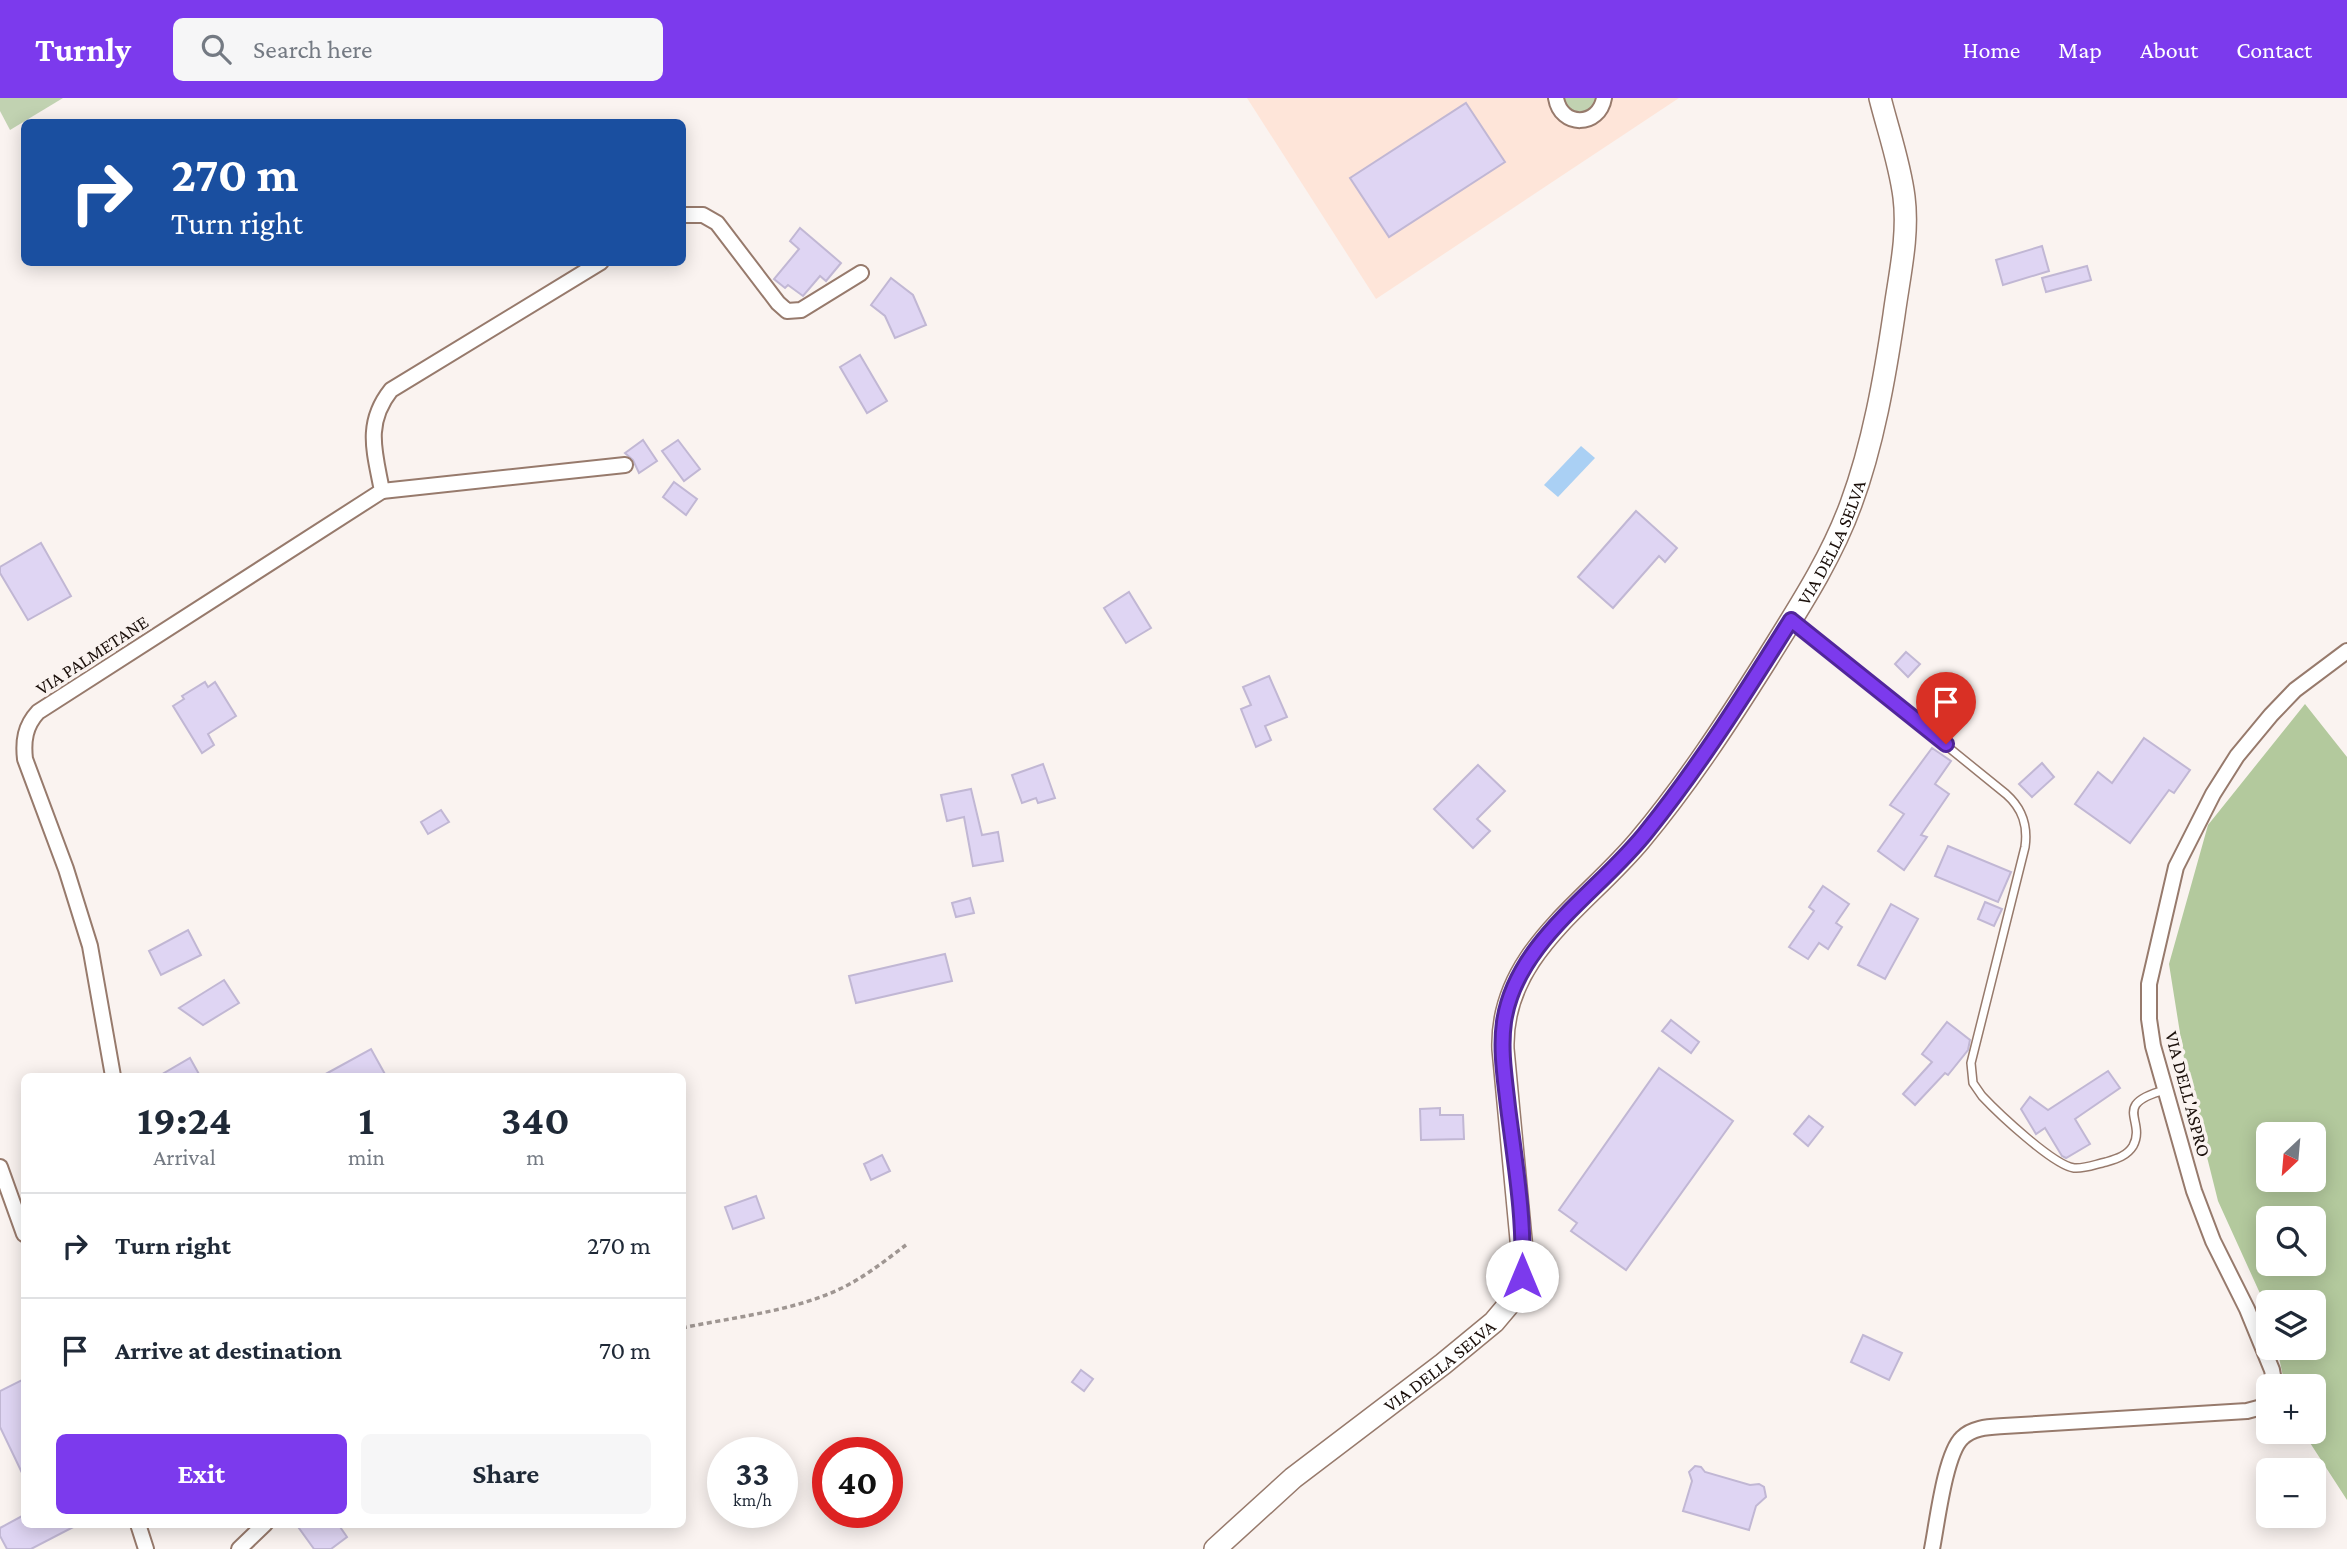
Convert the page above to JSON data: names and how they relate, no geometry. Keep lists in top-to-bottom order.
{
  "streets": {
    "street": ["VIA DELLA SELVA", "VIA PALMETANE", "VIA DELL'ASPRO"]
  },
  "north": "bottom left",
  "page": {
    "header": "Turnly",
    "search": "Search here",
    "nav": [
      "Home",
      "Map",
      "About",
      "Contact"
    ],
    "turn": ["270 m", "Turn right"],
    "eta": [
      "19:24",
      "Arrival",
      "1",
      "min",
      "340",
      "m"
    ],
    "map_buttons": ["+", "−"],
    "list": [
      {
        "name": "Turn right",
        "value": "270 m"
      },
      {
        "name": "Arrive at destination",
        "value": "70 m"
      }
    ],
    "buttons": ["Exit", "Share"],
    "speed": "33 km/h",
    "limit": "40"
  }
}
